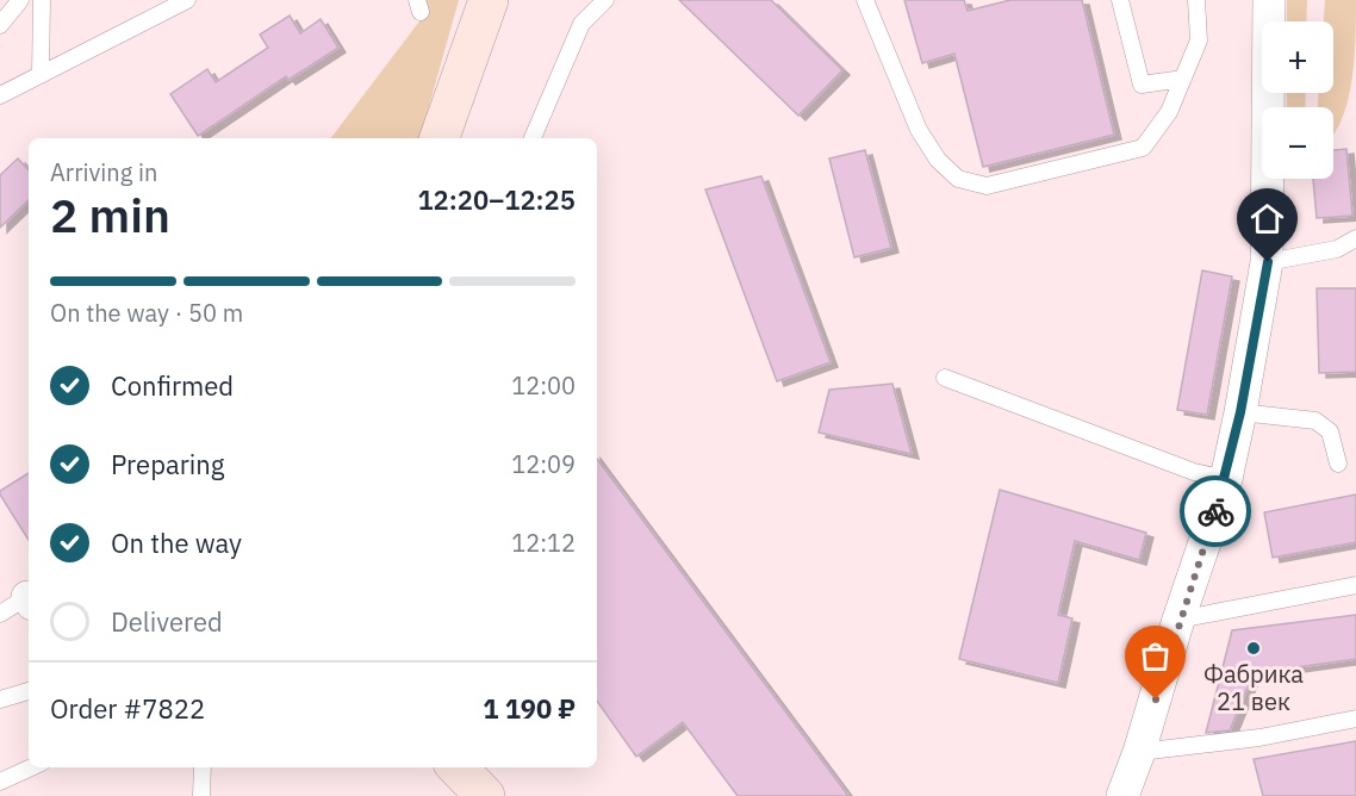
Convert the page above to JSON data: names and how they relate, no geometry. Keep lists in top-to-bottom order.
{
  "places": ["Фабрика 21 век"],
  "page": {
    "map_buttons": ["+", "−"],
    "heading": ["2 min", "Arriving in", "12:20–12:25"],
    "panel": ["Order #7822", "1 190 ₽"],
    "bar": "On the way · 50 m",
    "list": [
      ["Confirmed", "12:00"],
      ["Preparing", "12:09"],
      ["On the way", "12:12"],
      "Delivered"
    ]
  }
}
